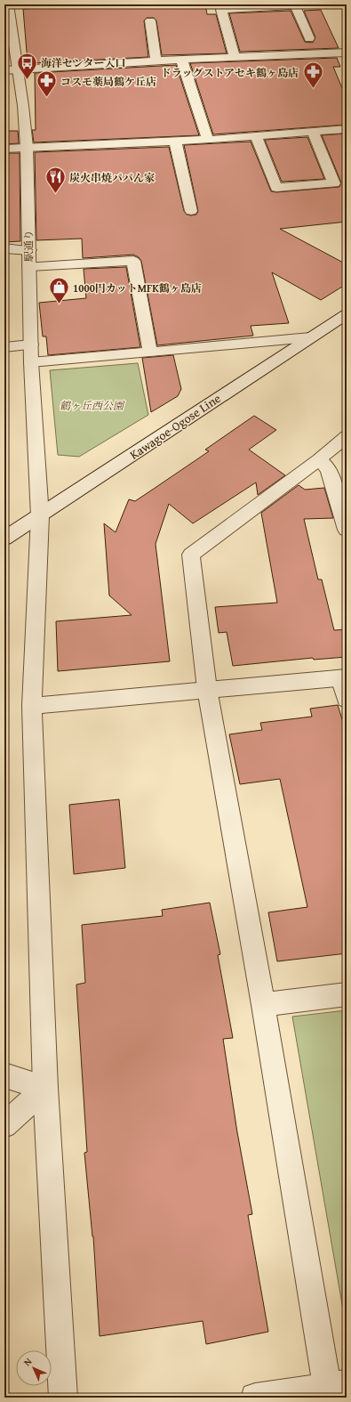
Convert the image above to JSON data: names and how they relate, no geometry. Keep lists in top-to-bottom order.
{
  "streets": {
    "street": ["駅通り", "Kawagoe-Ogose Line"]
  },
  "crossings": [
    ["駅通り", "Kawagoe-Ogose Line"]
  ],
  "parks": ["鶴ヶ丘西公園"],
  "places": {
    "bus stop": ["海洋センター入口"],
    "pharmacy": ["ドラッグストアセキ鶴ヶ島店", "コスモ薬局鶴ケ丘店"],
    "restaurant": ["炭火串焼パパん家"],
    "shop": ["1000円カットMFK鶴ヶ島店"]
  },
  "north": "top left"
}
